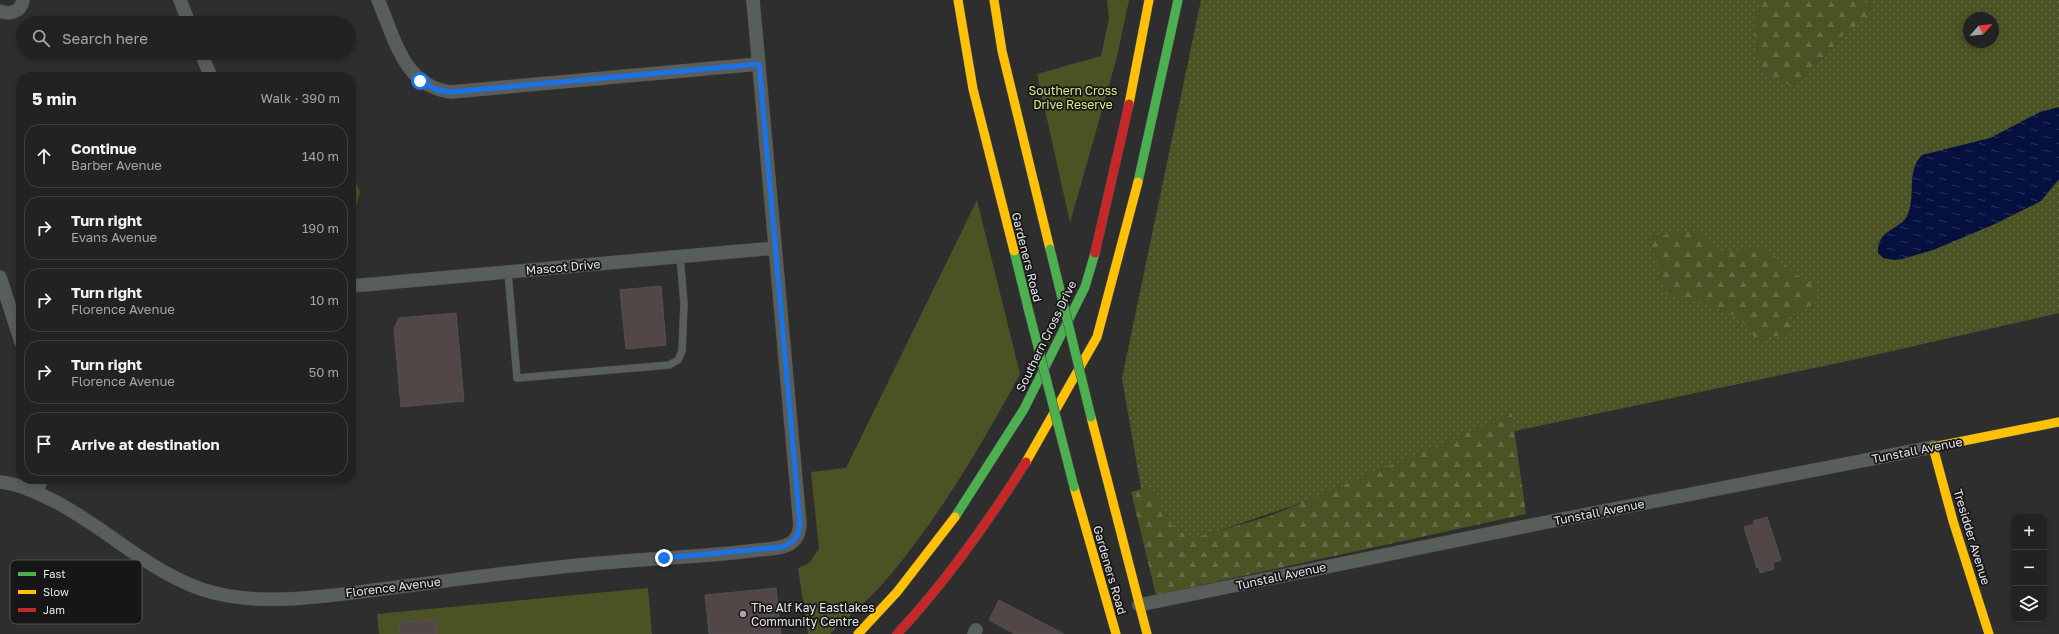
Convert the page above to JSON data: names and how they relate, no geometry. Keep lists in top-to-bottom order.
{
  "streets": {
    "main road": [
      "Gardeners Road",
      "Southern Cross Drive",
      "Tunstall Avenue",
      "Tresidder Avenue"
    ],
    "street": ["Mascot Drive", "Florence Avenue"]
  },
  "crossings": [
    ["Gardeners Road", "Tunstall Avenue"],
    ["Mascot Drive", "Florence Avenue"],
    ["Tunstall Avenue", "Tresidder Avenue"]
  ],
  "parks": ["Southern Cross Drive Reserve"],
  "places": ["The Alf Kay Eastlakes Community Centre"],
  "legend": ["Fast", "Slow", "Jam"],
  "north": "top right",
  "page": {
    "search": "Search here",
    "heading": ["5 min", "Walk · 390 m"],
    "list": [
      ["Continue", "Barber Avenue", "140 m"],
      ["Turn right", "Evans Avenue", "190 m"],
      ["Turn right", "Florence Avenue", "10 m"],
      ["Turn right", "Florence Avenue", "50 m"],
      "Arrive at destination"
    ],
    "map_buttons": ["+", "−"]
  }
}
